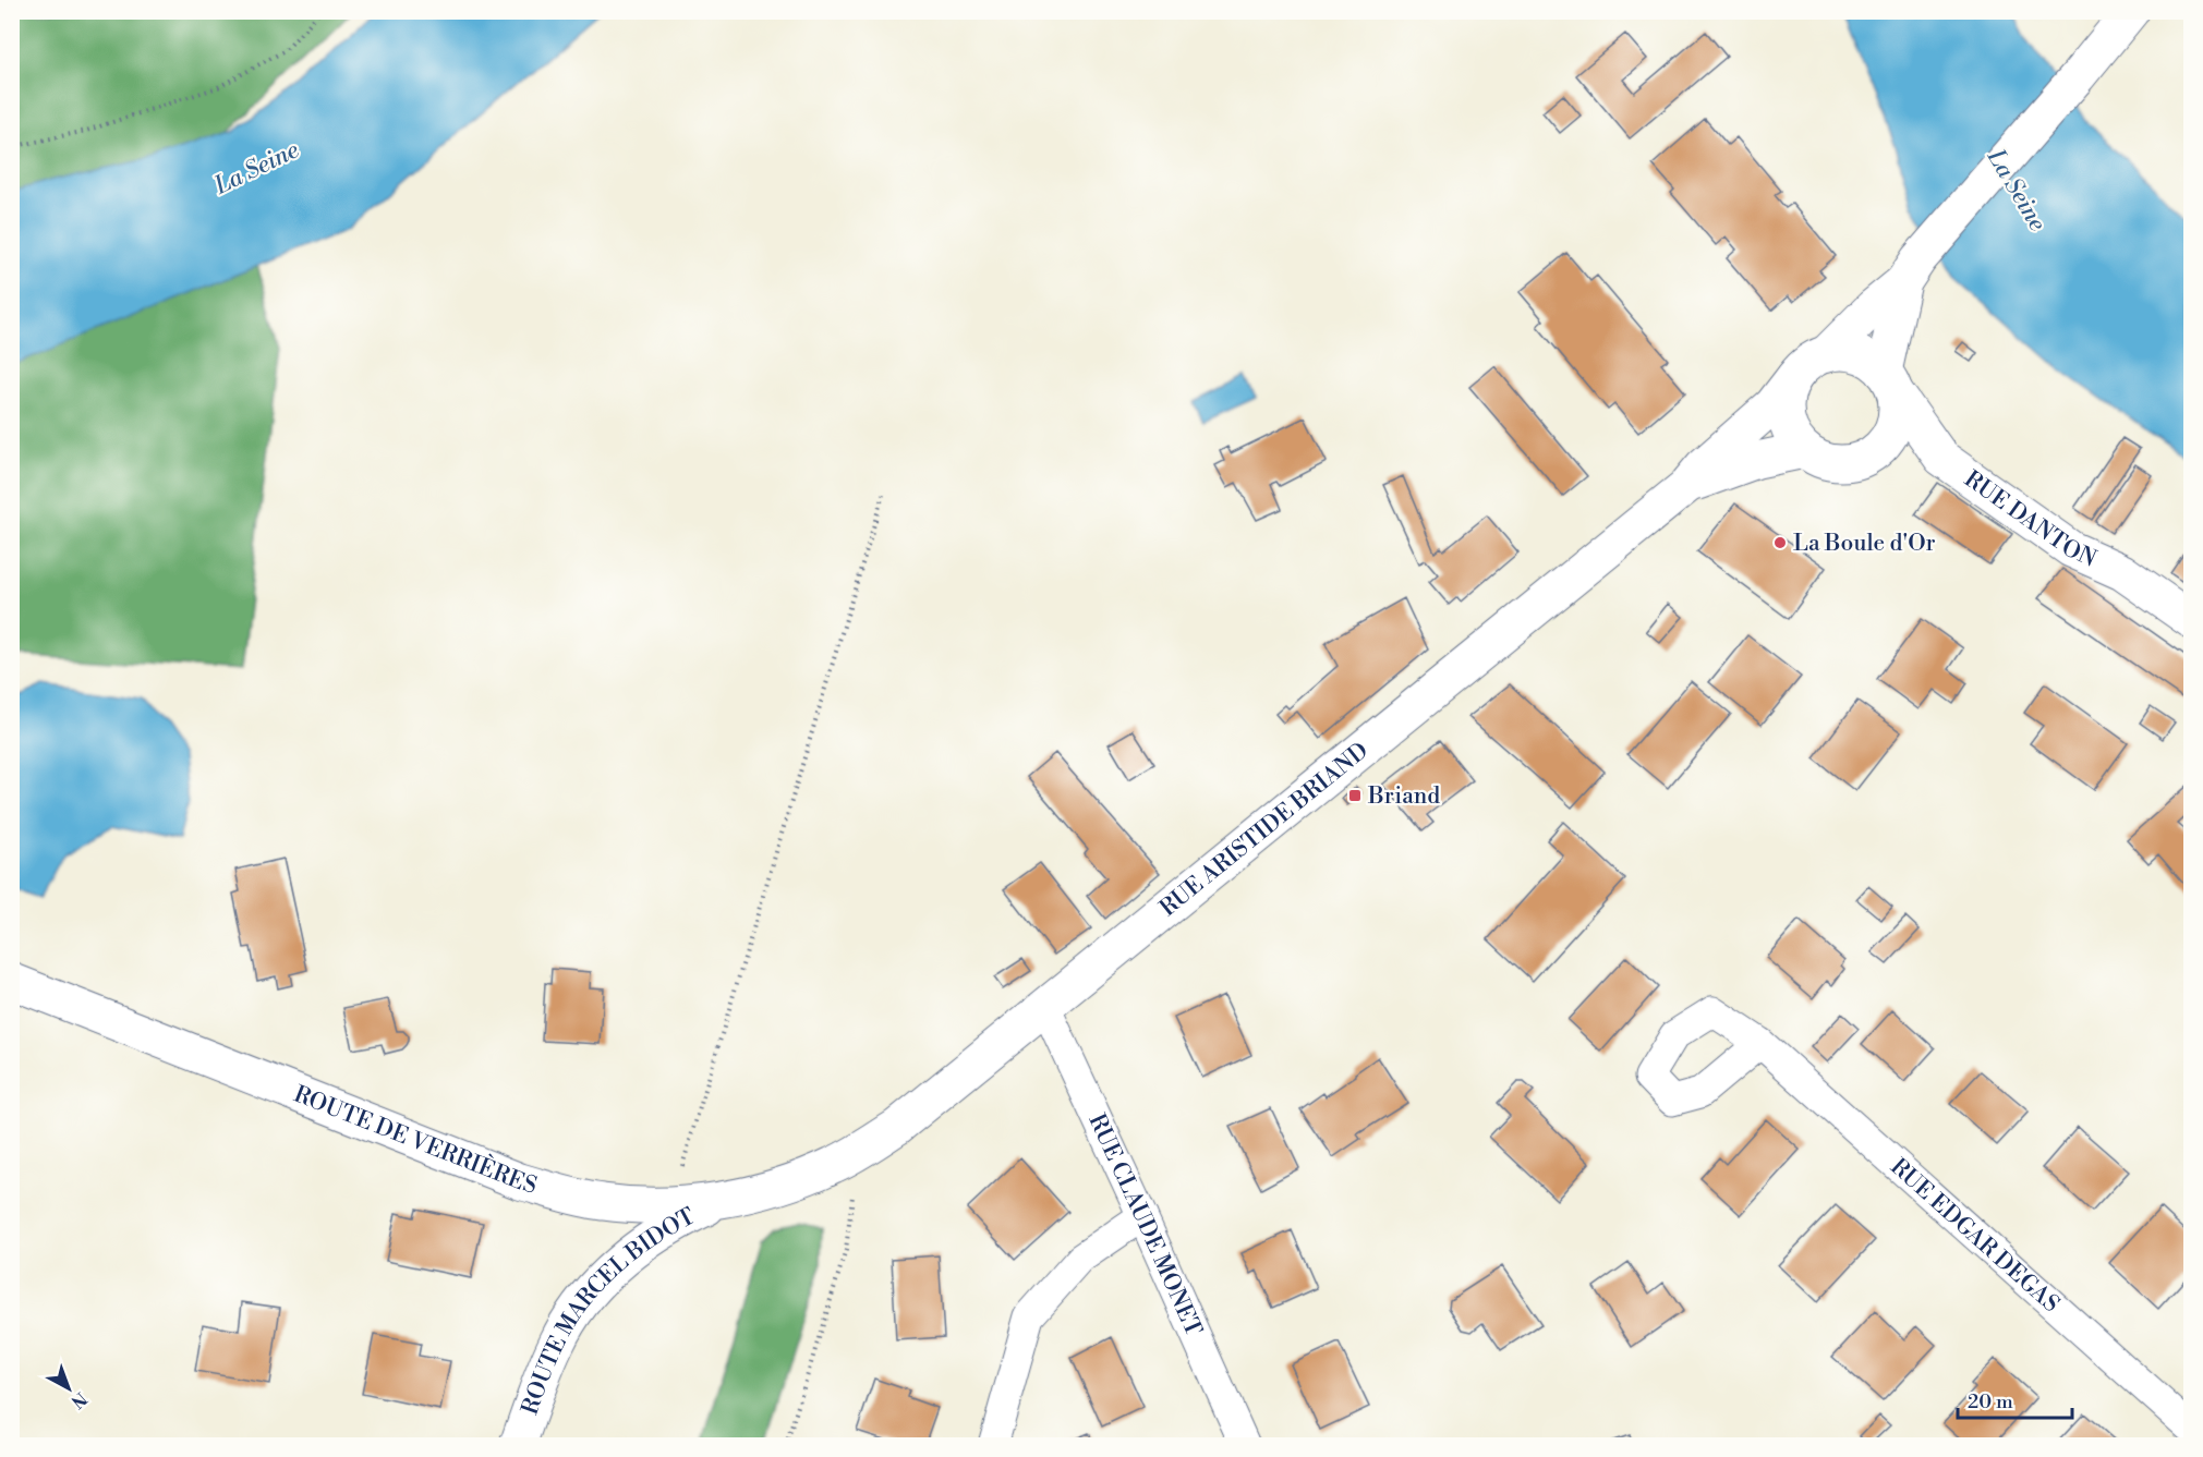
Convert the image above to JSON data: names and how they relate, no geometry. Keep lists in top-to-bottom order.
{
  "streets": {
    "street": [
      "RUE DANTON",
      "RUE ARISTIDE BRIAND",
      "ROUTE DE VERRIÈRES",
      "RUE CLAUDE MONET",
      "RUE EDGAR DEGAS",
      "ROUTE MARCEL BIDOT"
    ]
  },
  "crossings": [
    ["RUE DANTON", "RUE ARISTIDE BRIAND"],
    ["RUE ARISTIDE BRIAND", "ROUTE DE VERRIÈRES"],
    ["RUE ARISTIDE BRIAND", "RUE CLAUDE MONET"],
    ["ROUTE DE VERRIÈRES", "ROUTE MARCEL BIDOT"]
  ],
  "water": ["La Seine"],
  "places": {
    "other": ["La Boule d'Or"],
    "transit": ["Briand"]
  },
  "scale_bar": "20 m",
  "north": "bottom right"
}
